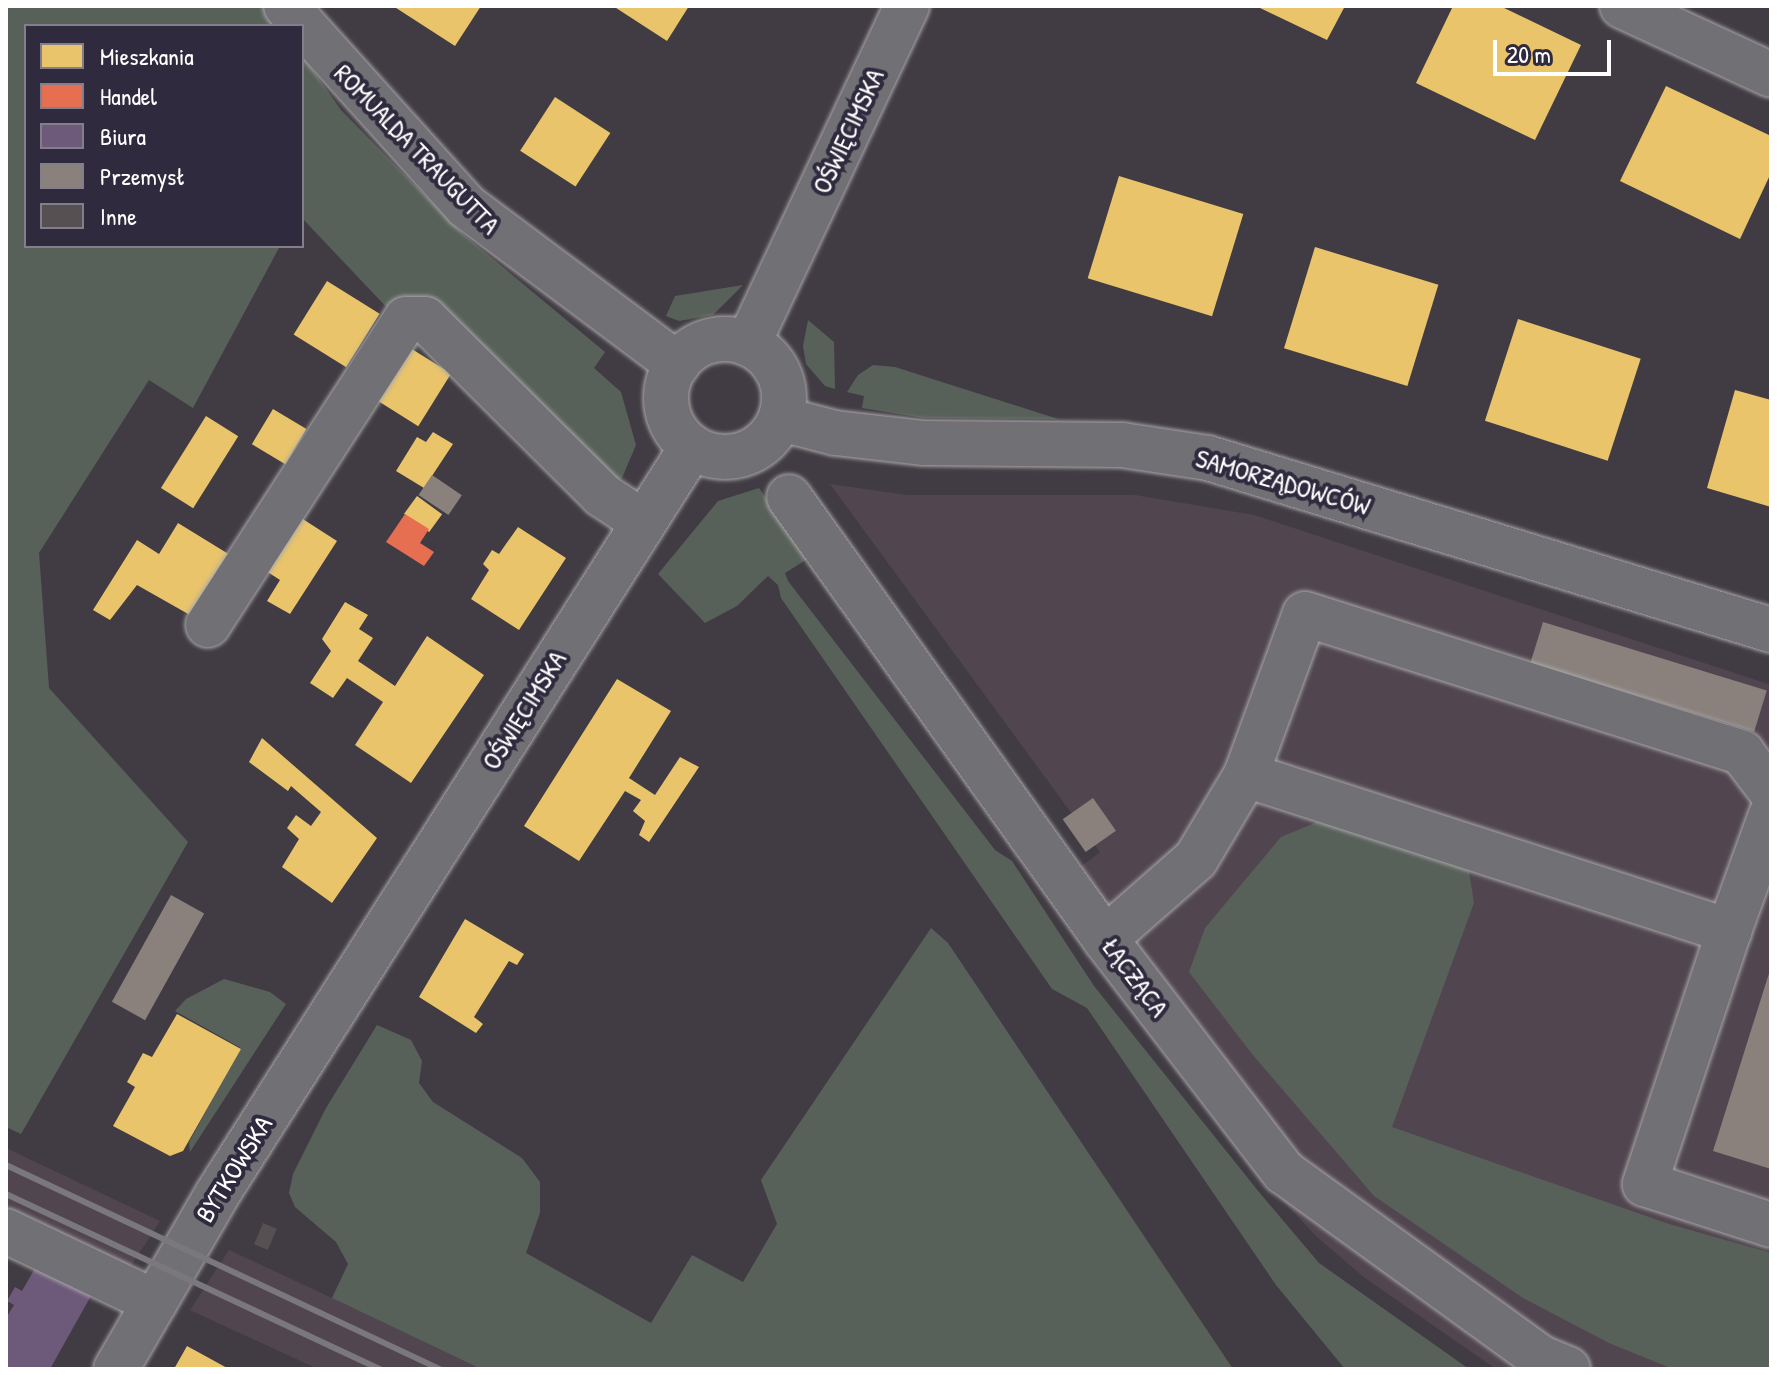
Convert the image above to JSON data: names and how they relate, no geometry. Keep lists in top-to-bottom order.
{
  "streets": {
    "street": [
      "OŚWIĘCIMSKA",
      "ROMUALDA TRAUGUTTA",
      "SAMORZĄDOWCÓW",
      "ŁĄCZĄCA",
      "BYTKOWSKA"
    ]
  },
  "crossings": [
    ["OŚWIĘCIMSKA", "ROMUALDA TRAUGUTTA"],
    ["OŚWIĘCIMSKA", "SAMORZĄDOWCÓW"],
    ["OŚWIĘCIMSKA", "BYTKOWSKA"],
    ["ROMUALDA TRAUGUTTA", "SAMORZĄDOWCÓW"]
  ],
  "legend": [
    "Mieszkania",
    "Handel",
    "Biura",
    "Przemysł",
    "Inne"
  ],
  "scale_bar": "20 m"
}
